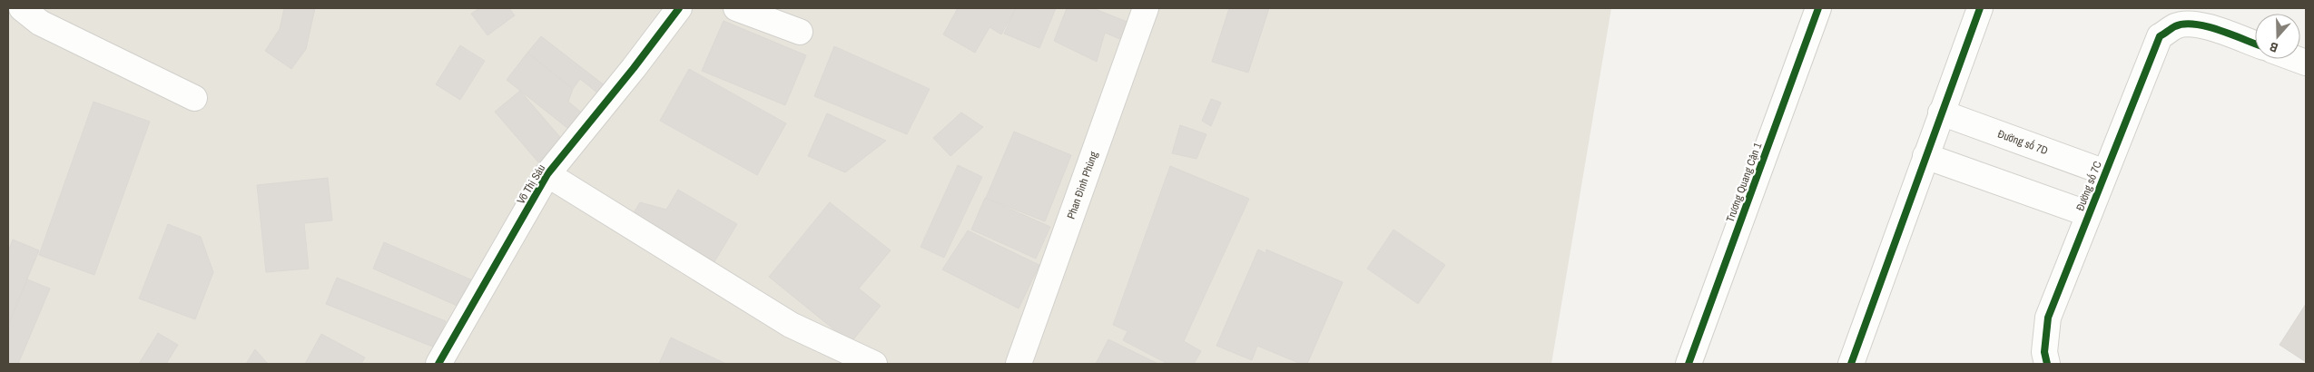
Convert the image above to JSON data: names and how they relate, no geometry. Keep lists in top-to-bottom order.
{
  "streets": {
    "street": [
      "Đường số 7D",
      "Trương Quang Cận 1",
      "Võ Thị Sáu",
      "Phan Đình Phùng",
      "Đường số 7C"
    ]
  },
  "crossings": [
    ["Đường số 7D", "Đường số 7C"]
  ],
  "north": "bottom"
}
